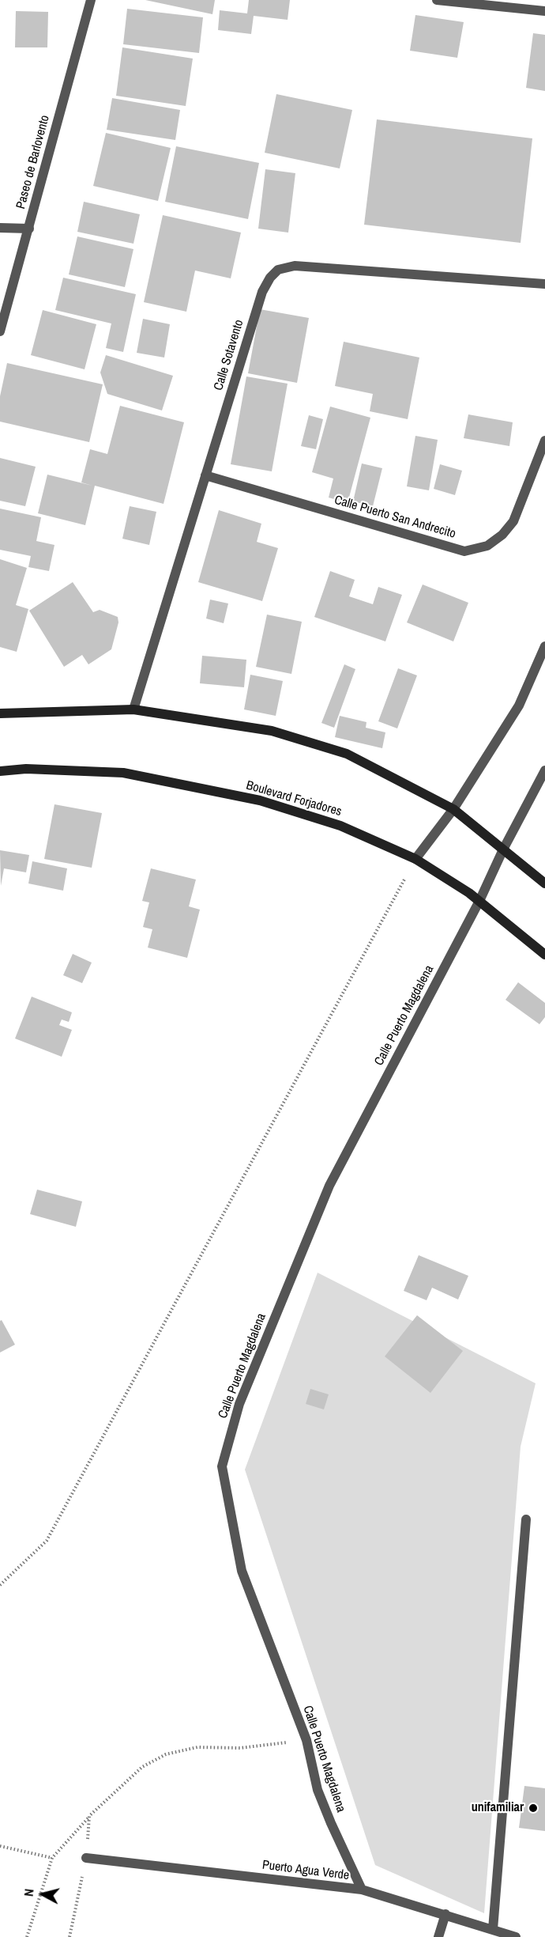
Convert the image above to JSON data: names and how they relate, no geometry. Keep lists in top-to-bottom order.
{
  "streets": {
    "main road": ["Boulevard Forjadores"],
    "street": [
      "Paseo de Barlovento",
      "Calle Sotavento",
      "Calle Puerto San Andrecito",
      "Calle Puerto Magdalena",
      "Puerto Agua Verde"
    ]
  },
  "crossings": [
    ["Calle Sotavento", "Calle Puerto San Andrecito"],
    ["Boulevard Forjadores", "Calle Puerto Magdalena"],
    ["Calle Puerto Magdalena", "Puerto Agua Verde"]
  ],
  "places": ["unifamiliar"],
  "north": "left"
}
